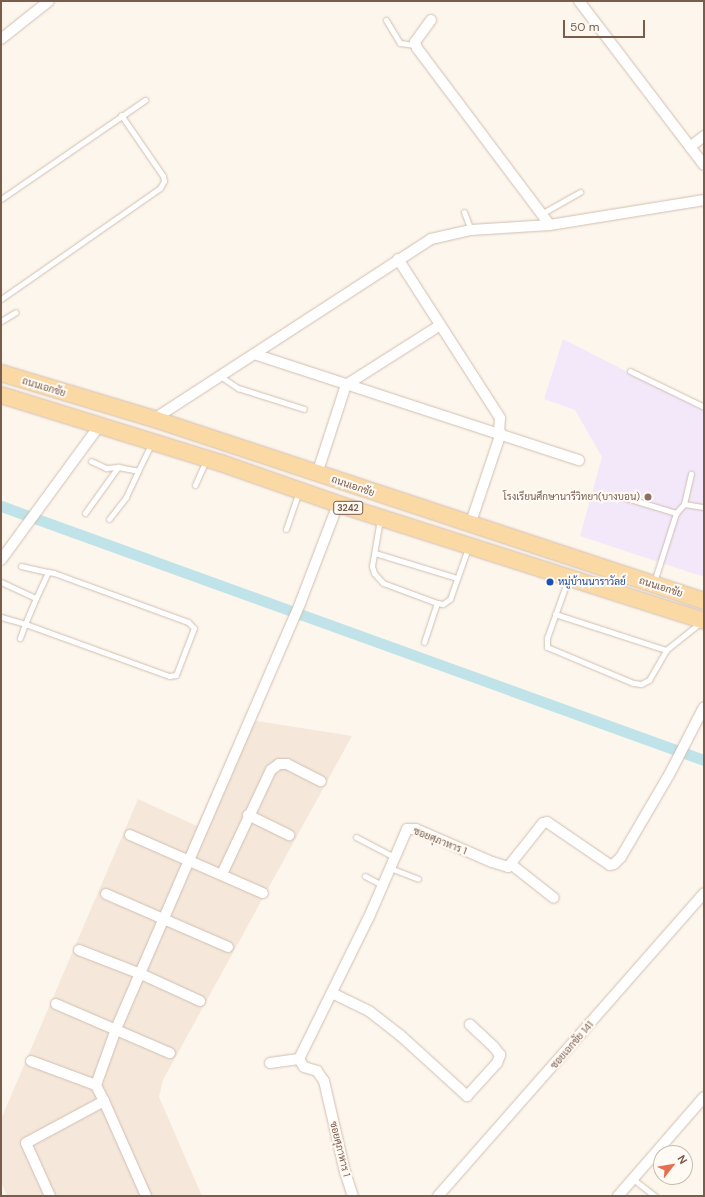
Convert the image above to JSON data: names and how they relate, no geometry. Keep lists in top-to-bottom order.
{
  "streets": {
    "main road": ["ถนนเอกชัย", "3242"],
    "street": ["ซอยศุภาหาร 1", "ซอยเอกชัย 141"]
  },
  "places": ["โรงเรียนศึกษานารีวิทยา(บางบอน)", "หมู่บ้านนาราวัลย์"],
  "scale_bar": "50 m",
  "north": "top right"
}
